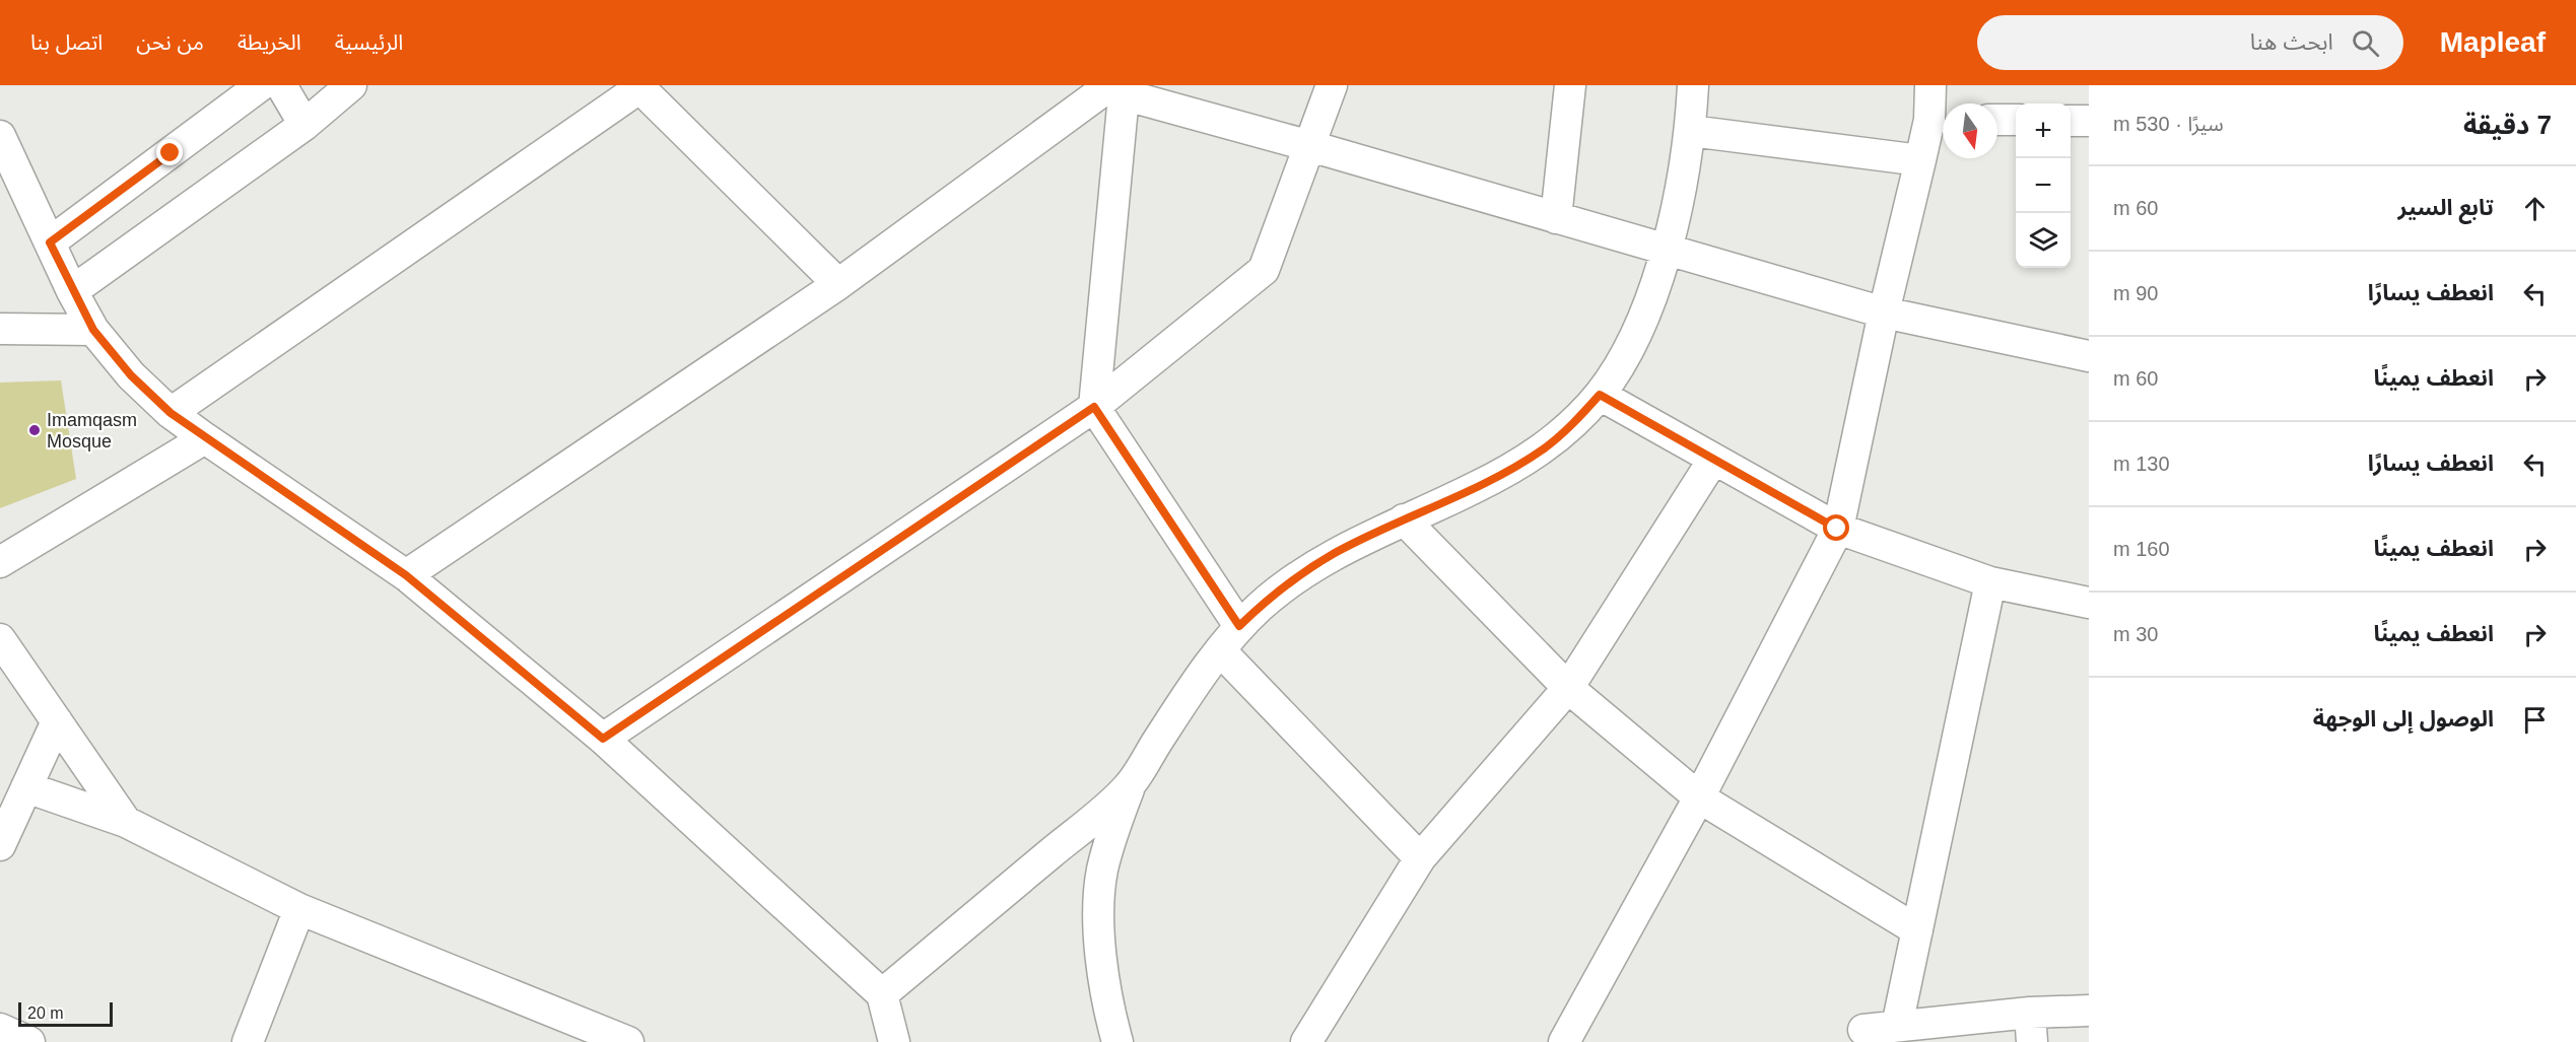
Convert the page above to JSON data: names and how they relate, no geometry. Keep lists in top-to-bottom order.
{
  "places": ["Imamqasm Mosque"],
  "scale_bar": "20 m",
  "north": "bottom",
  "page": {
    "header": "Mapleaf",
    "search": "ابحث هنا",
    "nav": [
      "الرئيسية",
      "الخريطة",
      "من نحن",
      "اتصل بنا"
    ],
    "heading": ["7 دقيقة", "سيرًا · 530 m"],
    "map_buttons": ["+", "−"],
    "list": [
      ["تابع السير", "60 m"],
      ["انعطف يسارًا", "90 m"],
      ["انعطف يمينًا", "60 m"],
      ["انعطف يسارًا", "130 m"],
      ["انعطف يمينًا", "160 m"],
      ["انعطف يمينًا", "30 m"],
      "الوصول إلى الوجهة"
    ],
    "scale": "20 m"
  }
}
